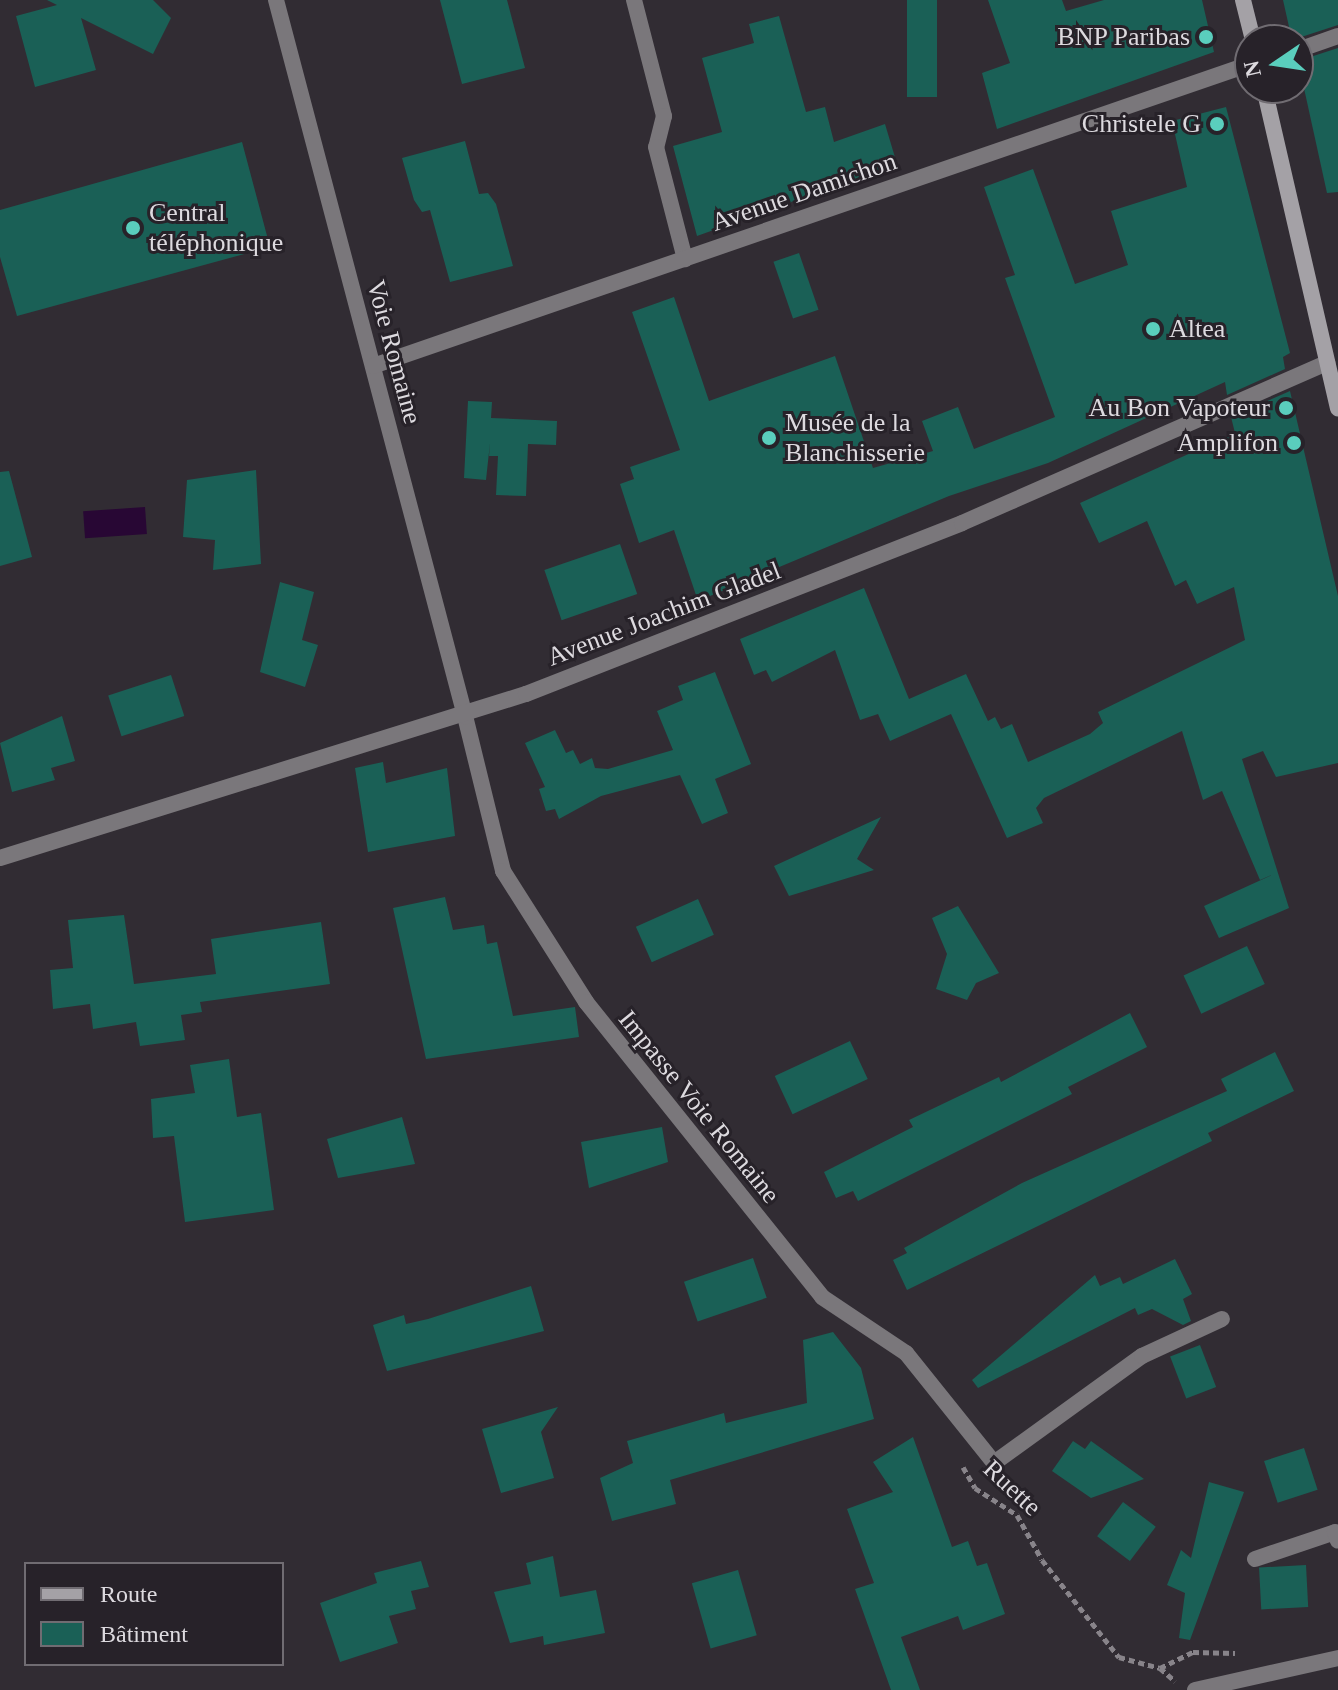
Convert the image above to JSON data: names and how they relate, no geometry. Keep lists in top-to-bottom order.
{
  "streets": {
    "street": [
      "Avenue Damichon",
      "Voie Romaine",
      "Avenue Joachim Gladel",
      "Impasse Voie Romaine"
    ],
    "path": ["Ruette"]
  },
  "crossings": [
    ["Avenue Damichon", "Voie Romaine"],
    ["Voie Romaine", "Avenue Joachim Gladel"],
    ["Voie Romaine", "Impasse Voie Romaine"],
    ["Avenue Joachim Gladel", "Impasse Voie Romaine"]
  ],
  "places": [
    "BNP Paribas",
    "Christele G",
    "Central téléphonique",
    "Altea",
    "Au Bon Vapoteur",
    "Musée de la Blanchisserie",
    "Amplifon"
  ],
  "legend": ["Route", "Bâtiment"],
  "north": "left"
}
